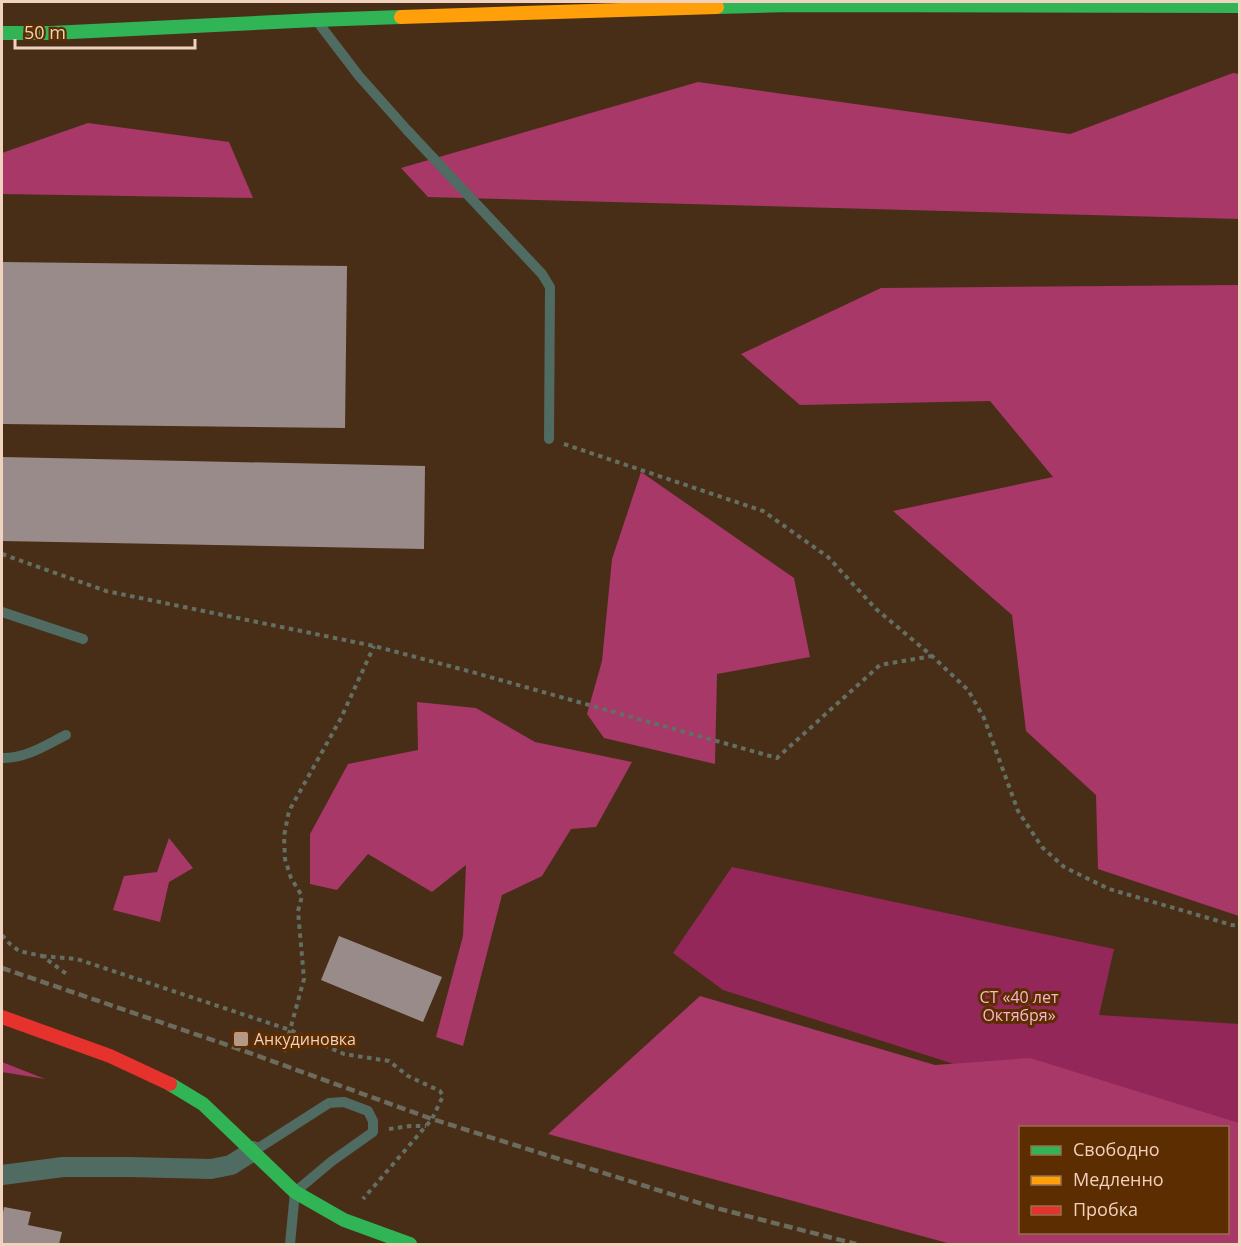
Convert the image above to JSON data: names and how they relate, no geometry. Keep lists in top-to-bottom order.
{
  "parks": ["СТ «40 лет Октября»"],
  "places": {
    "transit": ["Анкудиновка"]
  },
  "legend": ["Свободно", "Медленно", "Пробка"],
  "scale_bar": "50 m"
}
